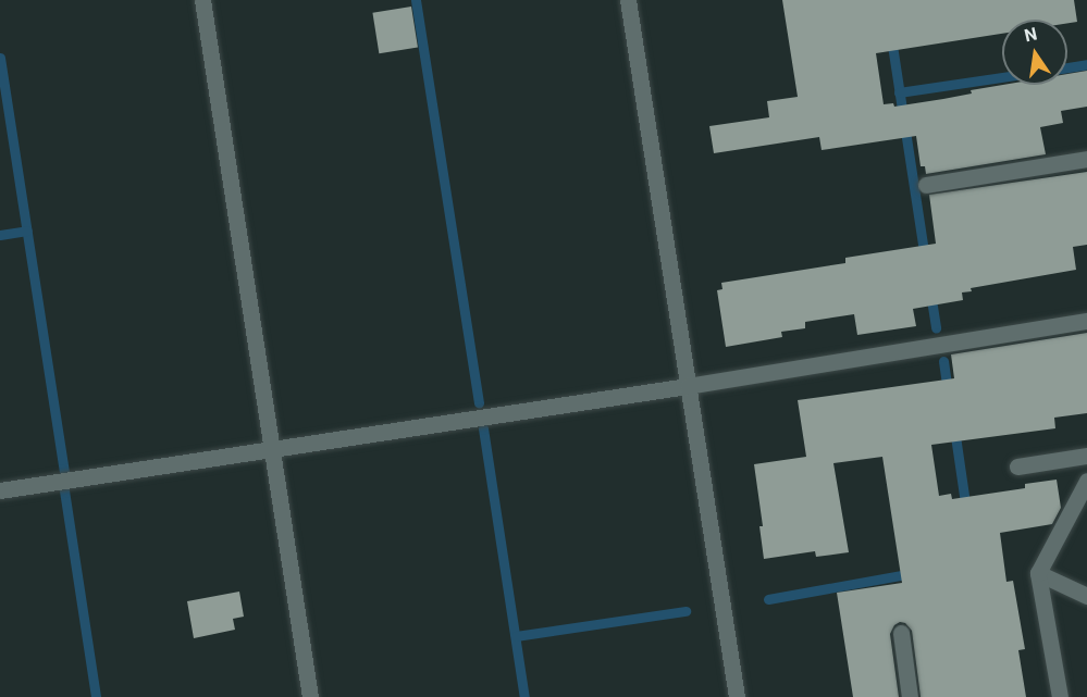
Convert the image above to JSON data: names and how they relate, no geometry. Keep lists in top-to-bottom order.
{
  "north": "top"
}
